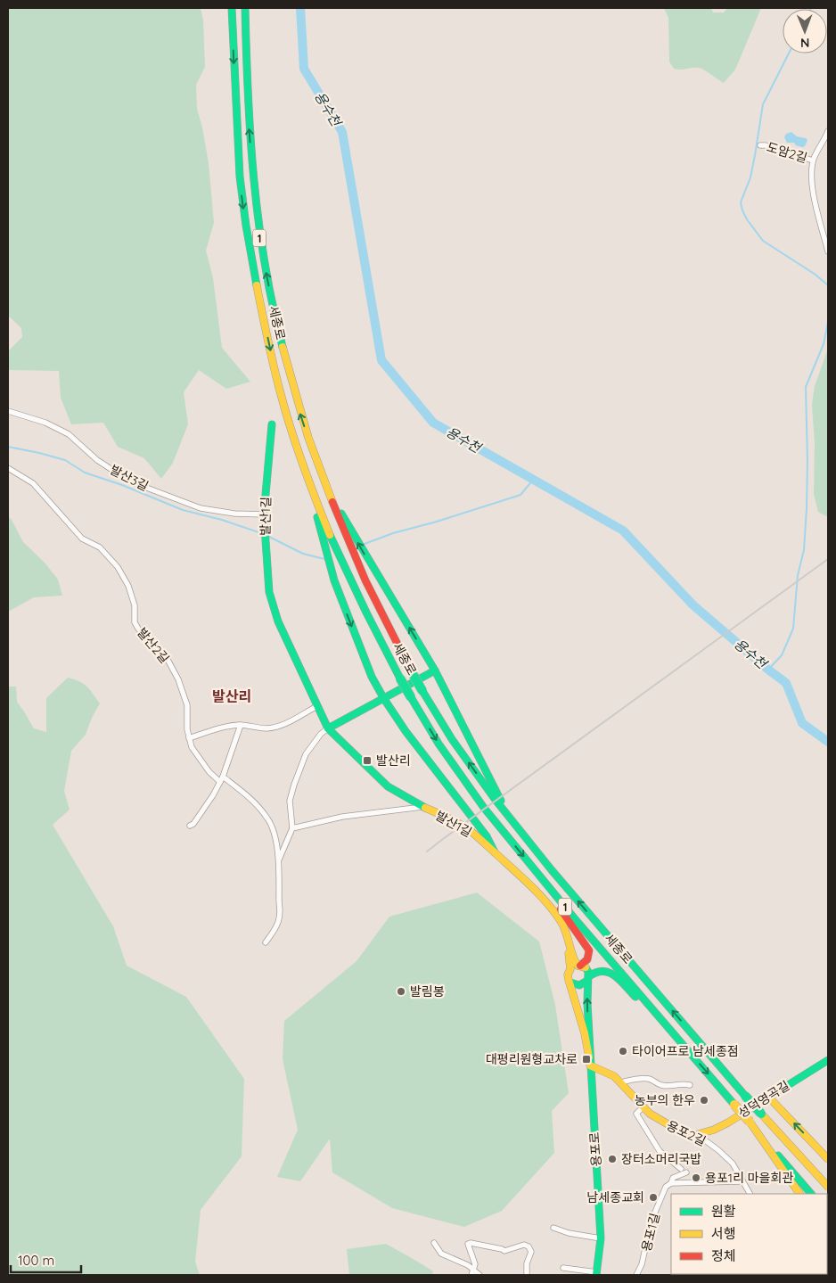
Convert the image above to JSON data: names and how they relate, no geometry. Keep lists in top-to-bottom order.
{
  "streets": {
    "main road": [
      "1",
      "세종로",
      "발산1길",
      "성덕영곡길",
      "용포2길",
      "용포로"
    ],
    "street": [
      "도암2길",
      "발산3길",
      "발산2길",
      "용포1길"
    ]
  },
  "crossings": [
    ["발산3길", "발산1길"],
    ["성덕영곡길", "용포2길"],
    ["용포2길", "용포로"]
  ],
  "districts": ["발산리"],
  "water": ["용수천"],
  "places": {
    "transit": ["발산리", "대평리원형교차로"],
    "other": [
      "발림봉",
      "타이어프로 남세종점",
      "농부의 한우",
      "장터소머리국밥",
      "용포1리 마을회관",
      "남세종교회"
    ]
  },
  "legend": ["원활", "서행", "정체"],
  "scale_bar": "100 m",
  "north": "bottom"
}
